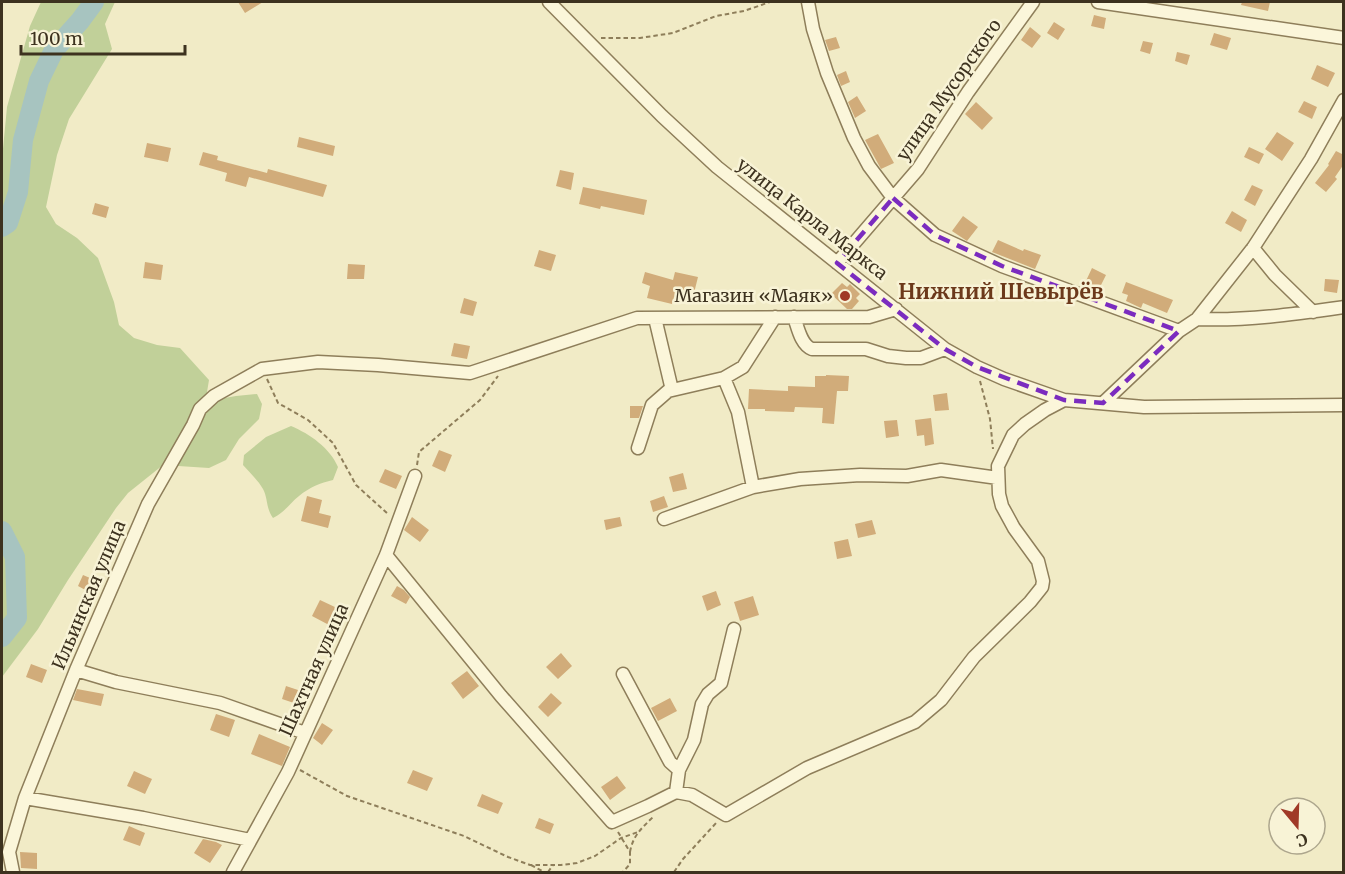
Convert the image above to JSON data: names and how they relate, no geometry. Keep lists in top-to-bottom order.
{
  "streets": {
    "street": [
      "улица Мусорского",
      "улица Карла Маркса",
      "Ильинская улица",
      "Шахтная улица"
    ]
  },
  "crossings": [
    ["улица Мусорского", "улица Карла Маркса"]
  ],
  "districts": ["Нижний Шевырёв"],
  "places": ["Магазин «Маяк»"],
  "scale_bar": "100 m",
  "north": "bottom"
}
